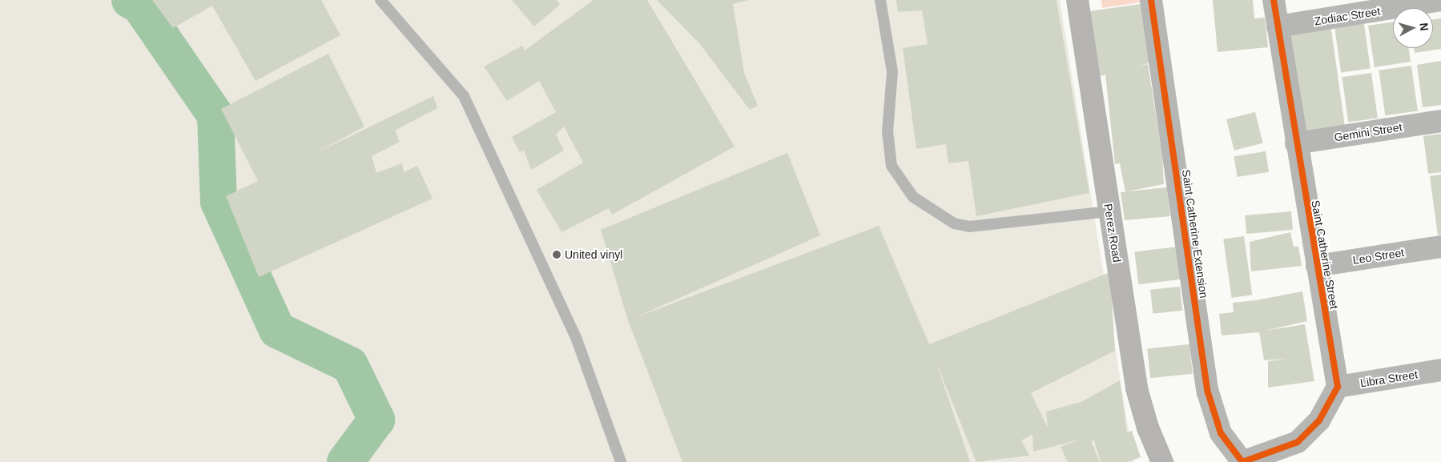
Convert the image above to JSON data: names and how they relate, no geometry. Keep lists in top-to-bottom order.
{
  "streets": {
    "street": [
      "Zodiac Street",
      "Gemini Street",
      "Perez Road",
      "Saint Catherine Extension",
      "Saint Catherine Street",
      "Leo Street",
      "Libra Street"
    ]
  },
  "crossings": [
    ["Zodiac Street", "Saint Catherine Street"],
    ["Gemini Street", "Saint Catherine Street"],
    ["Saint Catherine Street", "Leo Street"],
    ["Saint Catherine Street", "Libra Street"]
  ],
  "places": ["United vinyl"],
  "north": "right"
}
